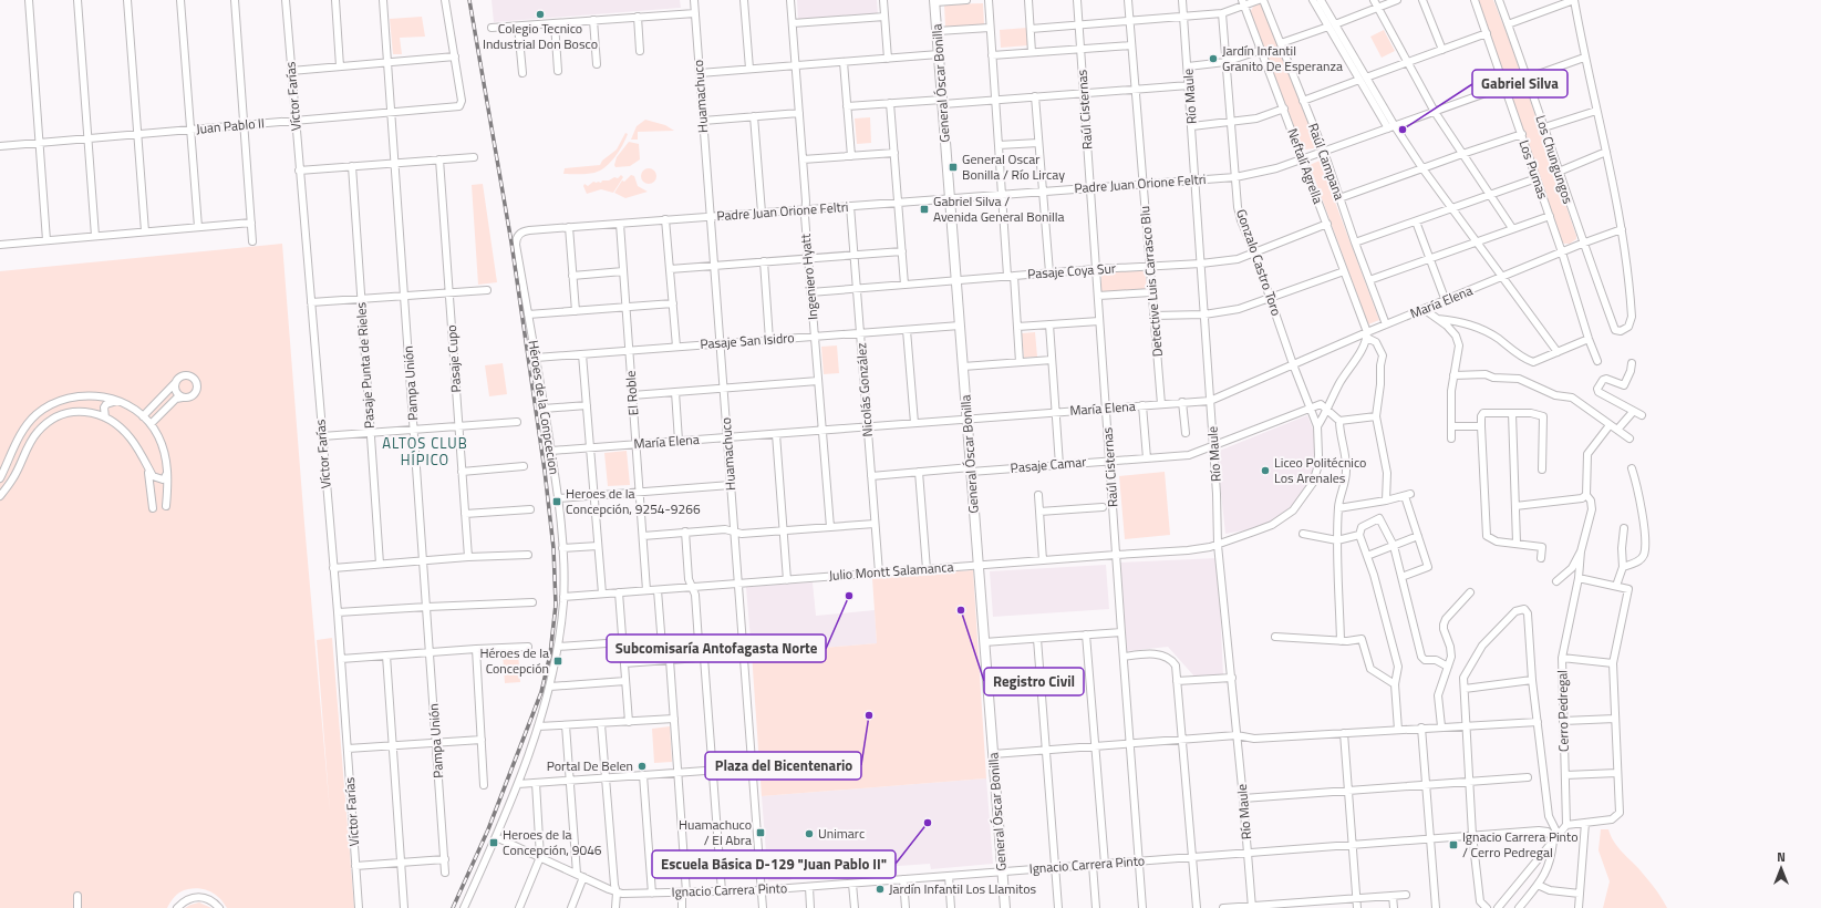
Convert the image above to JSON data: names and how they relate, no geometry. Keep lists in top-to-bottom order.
{
  "streets": {
    "main road": ["General Óscar Bonilla"],
    "street": [
      "Víctor Farías",
      "Huamachuco",
      "Río Maule",
      "Raúl Cisternas",
      "Juan Pablo II",
      "Los Chungungos",
      "Raúl Campana",
      "Neftalí Agrella",
      "Los Pumas",
      "Padre Juan Orione Feltri",
      "Gonzalo Castro Toro",
      "Pasaje Coya Sur",
      "Ingeniero Hyatt",
      "Detective Luis Carrasco Blu",
      "María Elena",
      "Pasaje San Isidro",
      "Pasaje Cupo",
      "Pasaje Punta de Rieles",
      "Pampa Unión",
      "Nicolás González",
      "El Roble",
      "Héroes de la Conpcecion",
      "Pasaje Camar",
      "Julio Montt Salamanca",
      "Cerro Pedregal",
      "Ignacio Carrera Pinto"
    ]
  },
  "crossings": [
    ["General Óscar Bonilla", "Padre Juan Orione Feltri"],
    ["General Óscar Bonilla", "Pasaje Coya Sur"],
    ["General Óscar Bonilla", "María Elena"],
    ["General Óscar Bonilla", "Pasaje San Isidro"],
    ["General Óscar Bonilla", "Pasaje Camar"],
    ["General Óscar Bonilla", "Julio Montt Salamanca"],
    ["General Óscar Bonilla", "Ignacio Carrera Pinto"],
    ["Víctor Farías", "Juan Pablo II"],
    ["Huamachuco", "Padre Juan Orione Feltri"],
    ["Huamachuco", "María Elena"],
    ["Huamachuco", "Pasaje San Isidro"],
    ["Huamachuco", "Julio Montt Salamanca"],
    ["Huamachuco", "Ignacio Carrera Pinto"],
    ["Río Maule", "Padre Juan Orione Feltri"],
    ["Río Maule", "Gonzalo Castro Toro"],
    ["Río Maule", "Pasaje Coya Sur"],
    ["Río Maule", "María Elena"],
    ["Río Maule", "Pasaje Camar"],
    ["Río Maule", "Julio Montt Salamanca"],
    ["Río Maule", "Ignacio Carrera Pinto"],
    ["Raúl Cisternas", "Padre Juan Orione Feltri"],
    ["Raúl Cisternas", "Pasaje Coya Sur"],
    ["Raúl Cisternas", "María Elena"],
    ["Raúl Cisternas", "Pasaje Camar"],
    ["Raúl Cisternas", "Julio Montt Salamanca"],
    ["Raúl Cisternas", "Ignacio Carrera Pinto"],
    ["Juan Pablo II", "Pampa Unión"],
    ["Los Chungungos", "Padre Juan Orione Feltri"],
    ["Los Chungungos", "María Elena"],
    ["Raúl Campana", "Padre Juan Orione Feltri"],
    ["Raúl Campana", "María Elena"],
    ["Neftalí Agrella", "Padre Juan Orione Feltri"],
    ["Neftalí Agrella", "Pasaje Coya Sur"],
    ["Neftalí Agrella", "María Elena"],
    ["Los Pumas", "Padre Juan Orione Feltri"],
    ["Los Pumas", "María Elena"],
    ["Padre Juan Orione Feltri", "Gonzalo Castro Toro"],
    ["Padre Juan Orione Feltri", "Ingeniero Hyatt"],
    ["Padre Juan Orione Feltri", "Detective Luis Carrasco Blu"],
    ["Padre Juan Orione Feltri", "Nicolás González"],
    ["Padre Juan Orione Feltri", "El Roble"],
    ["Padre Juan Orione Feltri", "Héroes de la Conpcecion"],
    ["Gonzalo Castro Toro", "Pasaje Coya Sur"],
    ["Gonzalo Castro Toro", "María Elena"],
    ["Gonzalo Castro Toro", "Pasaje Camar"],
    ["Gonzalo Castro Toro", "Julio Montt Salamanca"],
    ["Pasaje Coya Sur", "Ingeniero Hyatt"],
    ["Pasaje Coya Sur", "Detective Luis Carrasco Blu"],
    ["Pasaje Coya Sur", "Nicolás González"],
    ["Ingeniero Hyatt", "María Elena"],
    ["Ingeniero Hyatt", "Pasaje San Isidro"],
    ["Detective Luis Carrasco Blu", "María Elena"],
    ["María Elena", "Nicolás González"],
    ["María Elena", "El Roble"],
    ["María Elena", "Héroes de la Conpcecion"],
    ["Pasaje San Isidro", "Nicolás González"],
    ["Pasaje San Isidro", "El Roble"],
    ["Pasaje San Isidro", "Héroes de la Conpcecion"],
    ["Nicolás González", "Pasaje Camar"],
    ["Nicolás González", "Julio Montt Salamanca"],
    ["El Roble", "Julio Montt Salamanca"],
    ["Héroes de la Conpcecion", "Julio Montt Salamanca"],
    ["Héroes de la Conpcecion", "Ignacio Carrera Pinto"]
  ],
  "districts": ["ALTOS CLUB HÍPICO"],
  "places": {
    "other": [
      "Colegio Tecnico Industrial Don Bosco",
      "Jardín Infantil Granito De Esperanza",
      "Gabriel Silva",
      "Liceo Politécnico Los Arenales",
      "Subcomisaría Antofagasta Norte",
      "Registro Civil",
      "Plaza del Bicentenario",
      "Portal De Belen",
      "Escuela Básica D-129 \"Juan Pablo II\"",
      "Unimarc",
      "Jardín Infantil Los Llamitos"
    ],
    "transit": [
      "General Oscar Bonilla / Río Lircay",
      "Gabriel Silva / Avenida General Bonilla",
      "Heroes de la Concepción, 9254-9266",
      "Héroes de la Concepción",
      "Huamachuco / El Abra",
      "Heroes de la Concepción, 9046",
      "Ignacio Carrera Pinto / Cerro Pedregal"
    ]
  },
  "north": "top"
}
